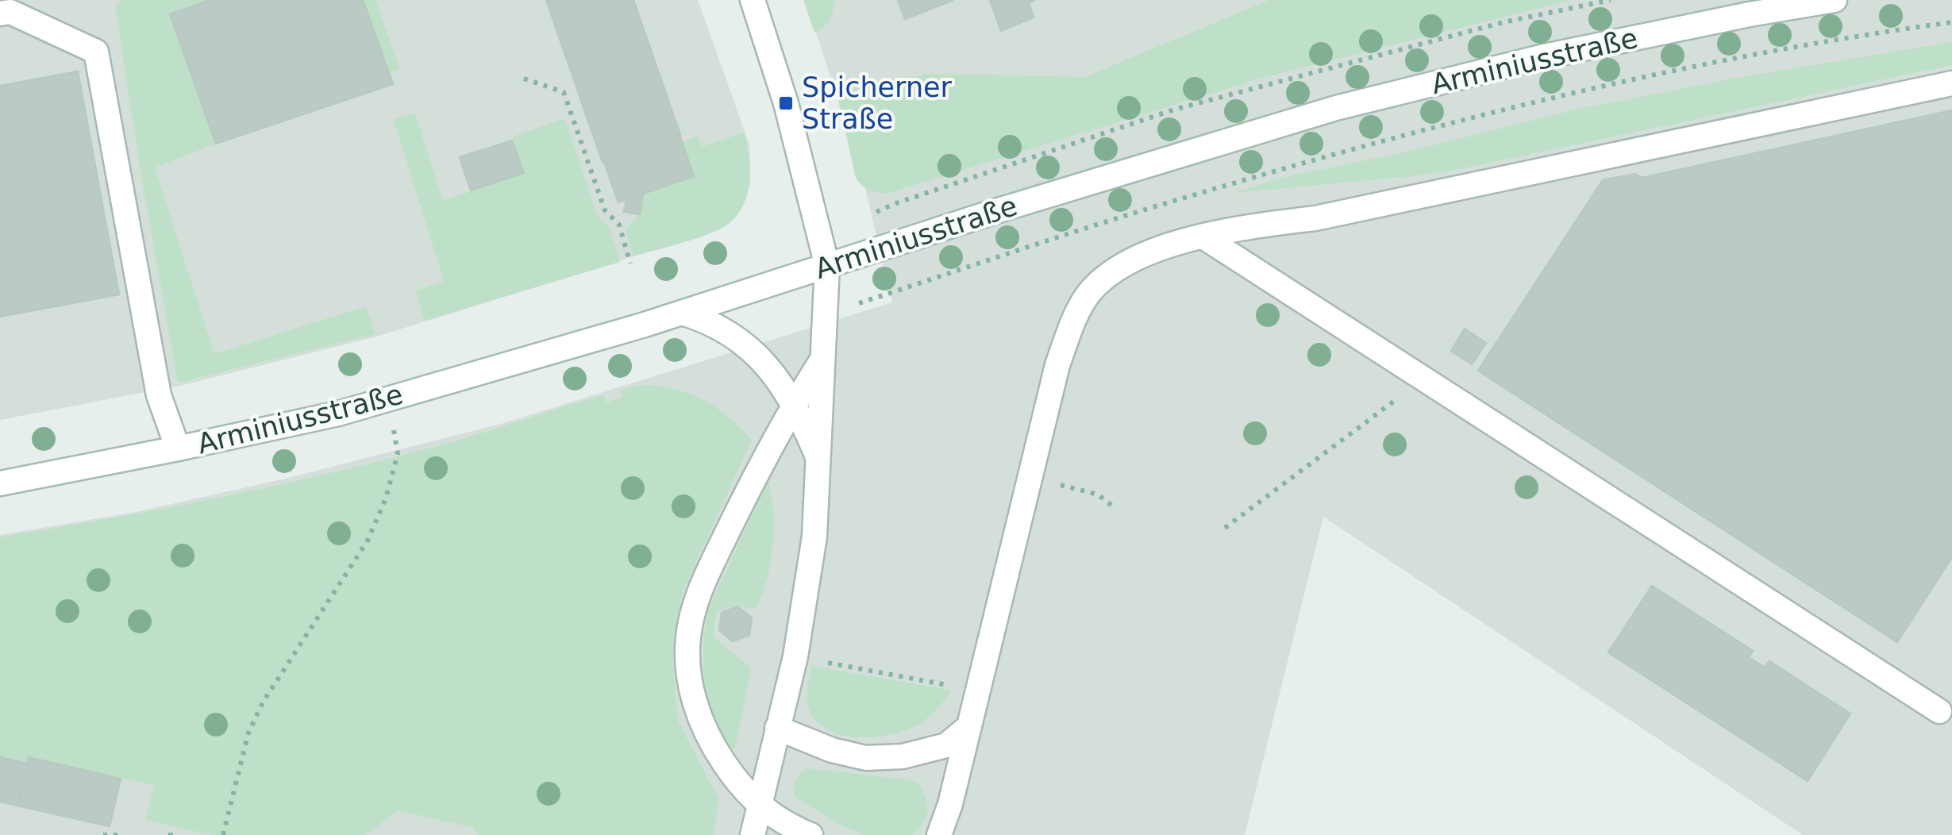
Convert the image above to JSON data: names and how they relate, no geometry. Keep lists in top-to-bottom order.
{
  "streets": {
    "street": ["Arminiusstraße"]
  },
  "places": {
    "transit": ["Spicherner Straße"]
  }
}
